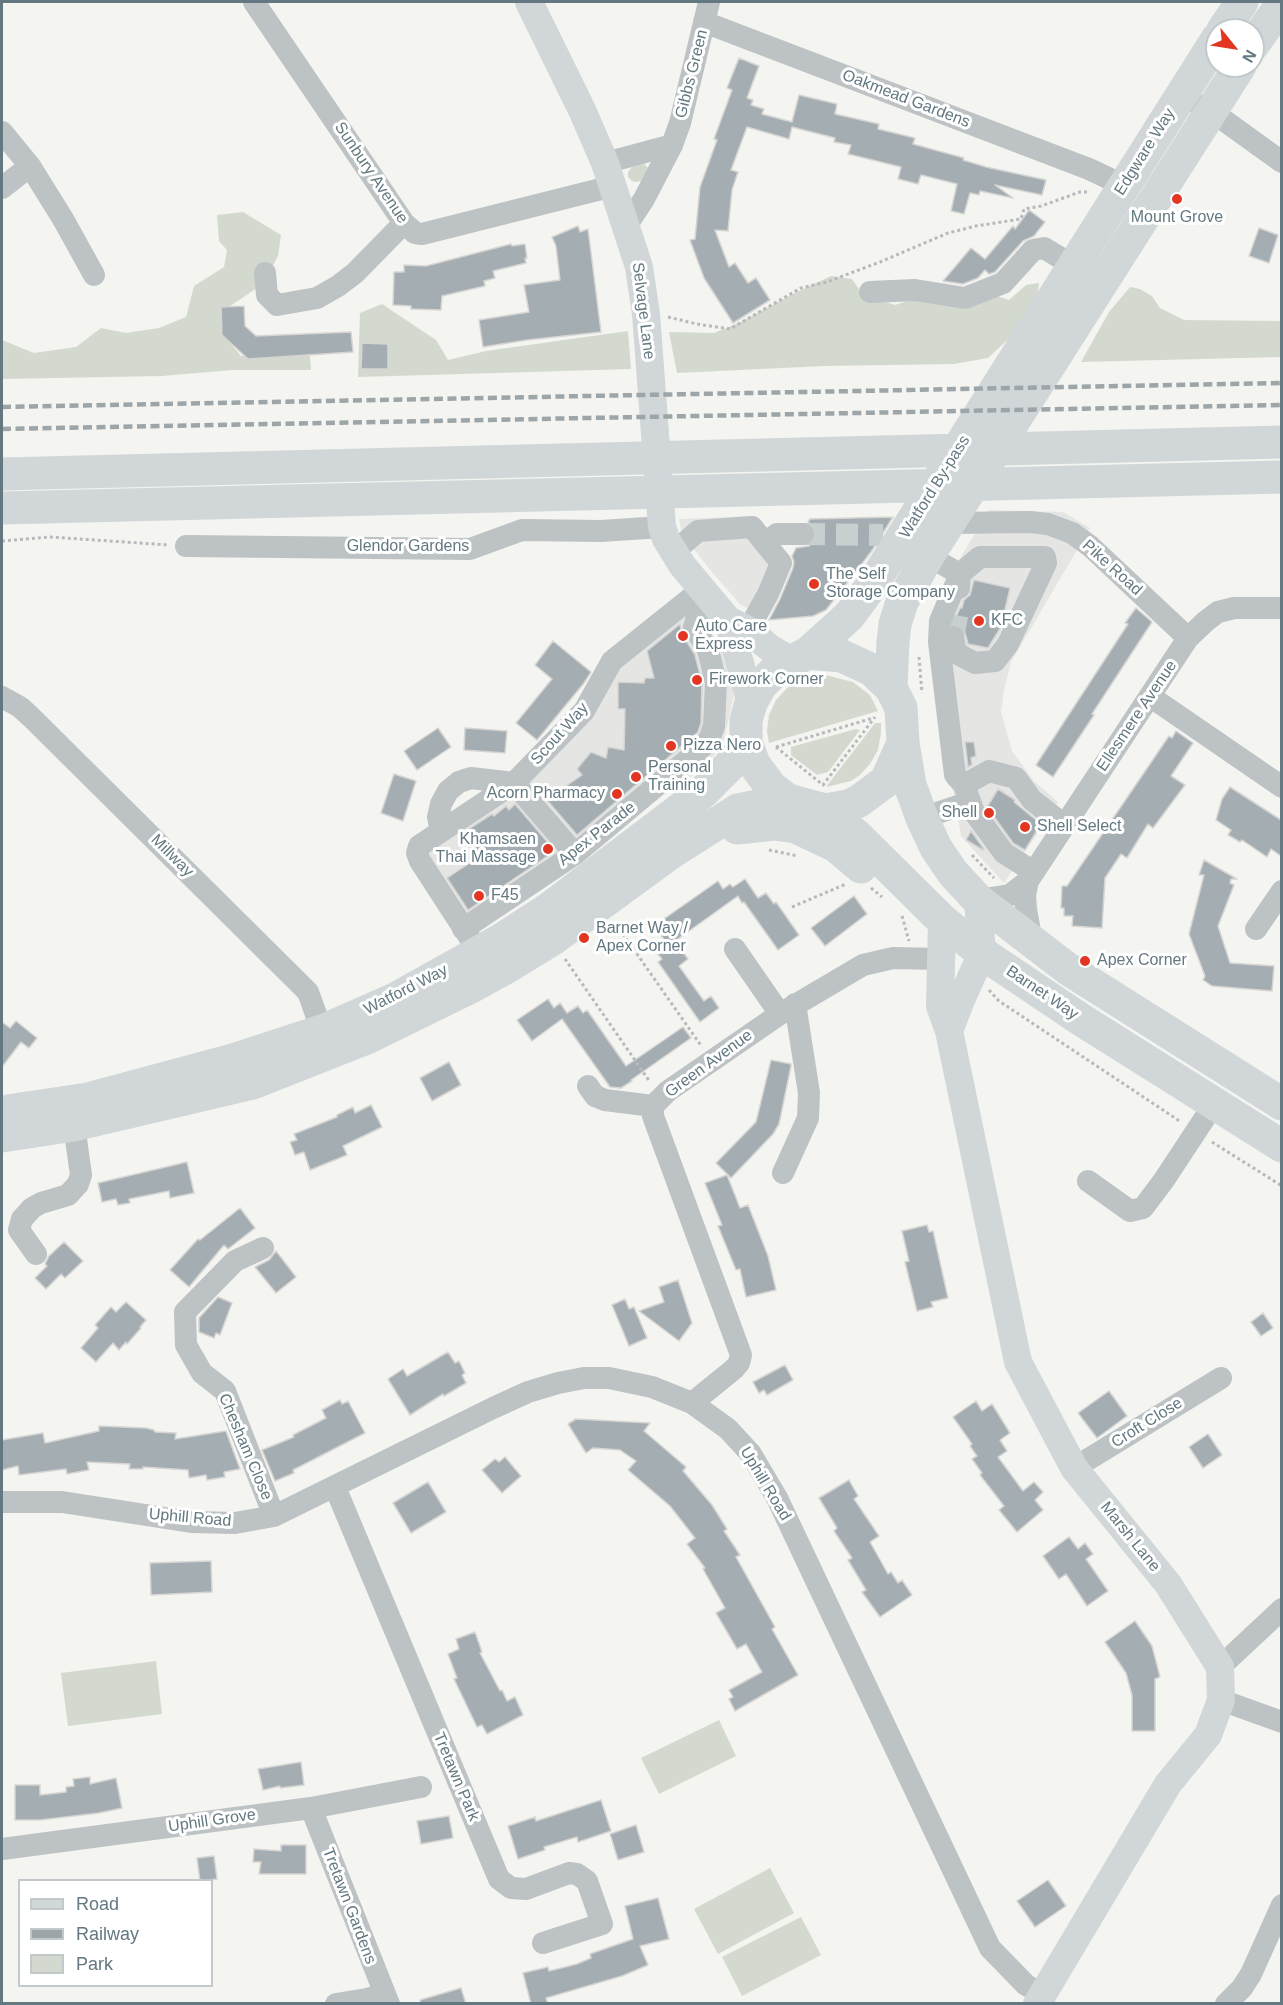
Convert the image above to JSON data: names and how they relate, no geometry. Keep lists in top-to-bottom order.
{
  "streets": {
    "highway": [
      "Edgware Way",
      "Watford By-pass",
      "Watford Way",
      "Barnet Way"
    ],
    "main road": ["Selvage Lane", "Marsh Lane"],
    "street": [
      "Gibbs Green",
      "Oakmead Gardens",
      "Sunbury Avenue",
      "Glendor Gardens",
      "Pike Road",
      "Ellesmere Avenue",
      "Scout Way",
      "Apex Parade",
      "Millway",
      "Green Avenue",
      "Croft Close",
      "Chesham Close",
      "Uphill Road",
      "Tretawn Park",
      "Uphill Grove",
      "Tretawn Gardens"
    ]
  },
  "crossings": [
    ["Gibbs Green", "Oakmead Gardens"],
    ["Gibbs Green", "Selvage Lane"],
    ["Edgware Way", "Watford By-pass"],
    ["Sunbury Avenue", "Selvage Lane"],
    ["Selvage Lane", "Watford By-pass"],
    ["Selvage Lane", "Glendor Gardens"],
    ["Selvage Lane", "Scout Way"],
    ["Selvage Lane", "Apex Parade"],
    ["Watford By-pass", "Pike Road"],
    ["Pike Road", "Ellesmere Avenue"],
    ["Scout Way", "Apex Parade"],
    ["Scout Way", "Watford Way"],
    ["Apex Parade", "Watford Way"],
    ["Millway", "Watford Way"],
    ["Barnet Way", "Marsh Lane"],
    ["Green Avenue", "Uphill Road"],
    ["Green Avenue", "Marsh Lane"],
    ["Croft Close", "Marsh Lane"],
    ["Chesham Close", "Uphill Road"],
    ["Uphill Road", "Tretawn Park"],
    ["Uphill Grove", "Tretawn Gardens"]
  ],
  "places": [
    "Mount Grove",
    "The Self Storage Company",
    "KFC",
    "Auto Care Express",
    "Firework Corner",
    "Pizza Nero",
    "Personal Training",
    "Acorn Pharmacy",
    "Shell",
    "Shell Select",
    "Khamsaen Thai Massage",
    "F45",
    "Barnet Way / Apex Corner",
    "Apex Corner"
  ],
  "legend": ["Road", "Railway", "Park"],
  "north": "bottom right"
}
